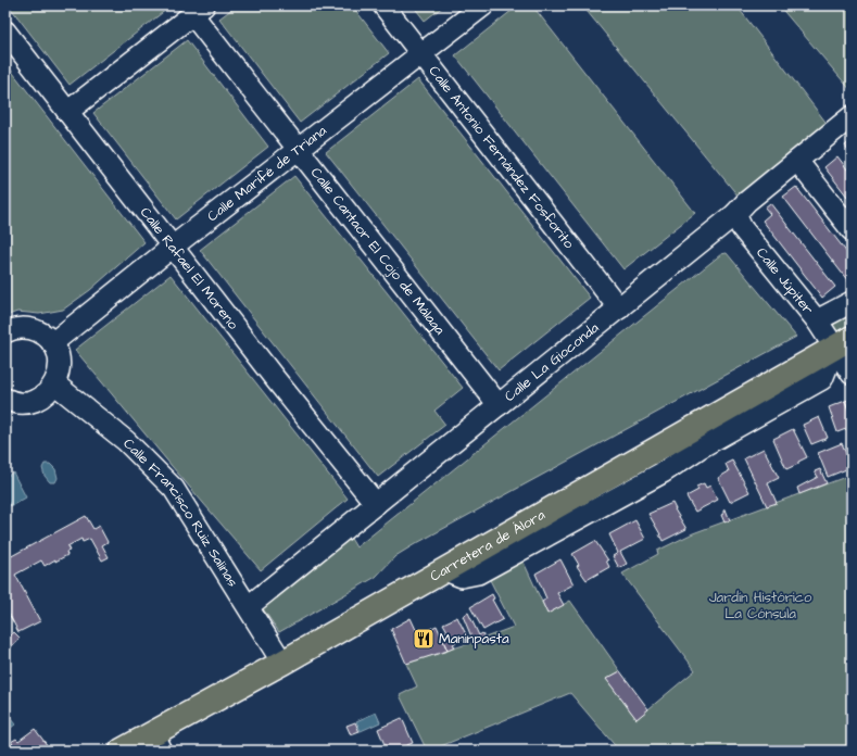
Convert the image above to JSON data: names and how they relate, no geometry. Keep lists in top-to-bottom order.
{
  "streets": {
    "main road": ["Carretera de Álora"],
    "street": [
      "Calle Antonio Fernández Fosforito",
      "Calle Marifé de Triana",
      "Calle Cantaor El Cojo de Málaga",
      "Calle Rafael El Moreno",
      "Calle Júpiter",
      "Calle La Gioconda",
      "Calle Francisco Ruiz Salinas"
    ]
  },
  "crossings": [
    ["Calle Antonio Fernández Fosforito", "Calle Marifé de Triana"],
    ["Calle Antonio Fernández Fosforito", "Calle La Gioconda"],
    ["Calle Marifé de Triana", "Calle Cantaor El Cojo de Málaga"],
    ["Calle Marifé de Triana", "Calle Rafael El Moreno"],
    ["Calle Cantaor El Cojo de Málaga", "Calle La Gioconda"],
    ["Calle Rafael El Moreno", "Calle La Gioconda"],
    ["Calle Júpiter", "Calle La Gioconda"],
    ["Calle Júpiter", "Carretera de Álora"],
    ["Calle La Gioconda", "Calle Francisco Ruiz Salinas"],
    ["Calle Francisco Ruiz Salinas", "Carretera de Álora"]
  ],
  "parks": ["Jardín Histórico La Cónsula"],
  "places": {
    "restaurant": ["Maninpasta"]
  }
}
